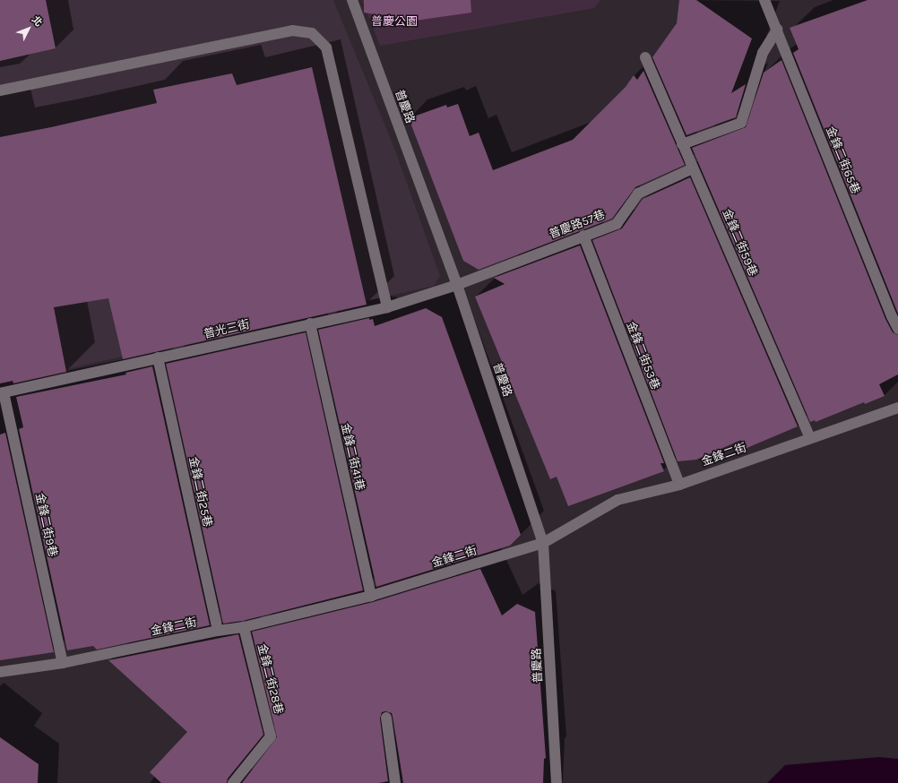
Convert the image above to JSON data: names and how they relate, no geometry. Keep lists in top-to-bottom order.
{
  "streets": {
    "lane": [
      "普慶路",
      "金鋒二街65巷",
      "普慶路57巷",
      "金鋒二街59巷",
      "普光三街",
      "金鋒二街53巷",
      "金鋒二街",
      "金鋒二街41巷",
      "金鋒二街25巷",
      "金鋒二街9巷",
      "金鋒二街28巷"
    ]
  },
  "crossings": [
    ["普慶路", "普慶路57巷"],
    ["普慶路", "普光三街"],
    ["普慶路", "金鋒二街"],
    ["普慶路57巷", "金鋒二街59巷"],
    ["普慶路57巷", "普光三街"],
    ["普慶路57巷", "金鋒二街53巷"],
    ["金鋒二街59巷", "金鋒二街"],
    ["普光三街", "金鋒二街41巷"],
    ["普光三街", "金鋒二街25巷"],
    ["普光三街", "金鋒二街9巷"],
    ["金鋒二街53巷", "金鋒二街"],
    ["金鋒二街", "金鋒二街41巷"],
    ["金鋒二街", "金鋒二街25巷"],
    ["金鋒二街", "金鋒二街9巷"],
    ["金鋒二街", "金鋒二街28巷"]
  ],
  "parks": ["普慶公園"],
  "north": "top right"
}
